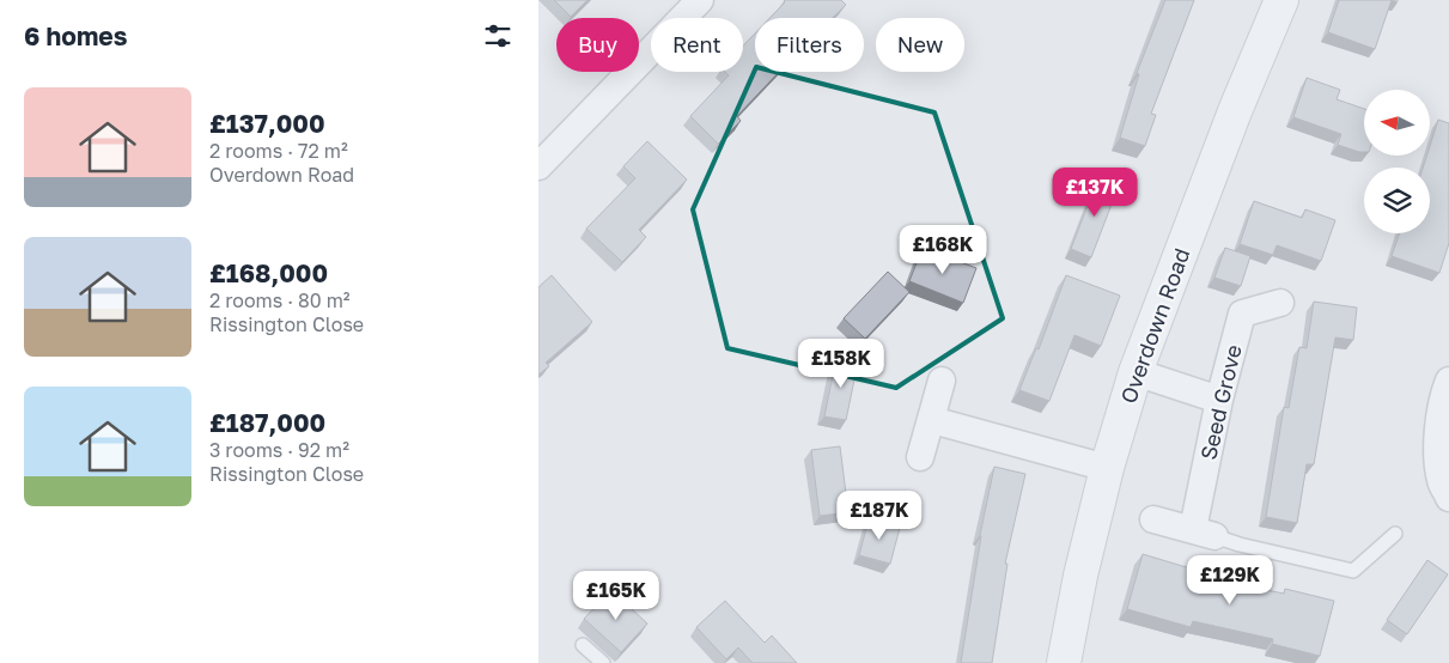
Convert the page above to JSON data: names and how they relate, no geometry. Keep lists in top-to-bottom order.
{
  "streets": {
    "street": ["Overdown Road", "Seed Grove"]
  },
  "north": "left",
  "page": {
    "heading": "6 homes",
    "chip": [
      "Buy",
      "Rent",
      "Filters",
      "New"
    ],
    "list": [
      {
        "name": "£137,000",
        "note": "2 rooms · 72 m² · Overdown Road"
      },
      {
        "name": "£168,000",
        "note": "2 rooms · 80 m² · Rissington Close"
      },
      {
        "name": "£187,000",
        "note": "3 rooms · 92 m² · Rissington Close"
      }
    ],
    "price": [
      "£137K",
      "£168K",
      "£158K",
      "£187K",
      "£129K",
      "£165K"
    ]
  }
}
